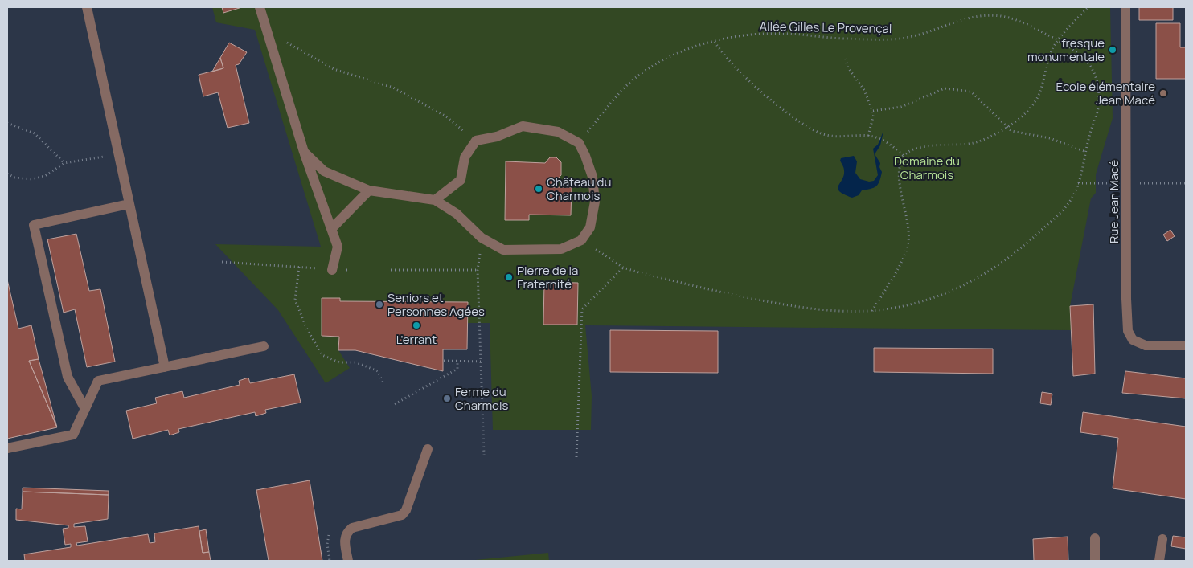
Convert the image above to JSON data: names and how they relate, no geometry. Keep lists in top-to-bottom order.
{
  "streets": {
    "street": ["Rue Jean Macé"],
    "path": ["Allée Gilles Le Provençal"]
  },
  "parks": ["Domaine du Charmois"],
  "places": [
    "fresque monumentale",
    "École élémentaire Jean Macé",
    "Château du Charmois",
    "Pierre de la Fraternité",
    "Seniors et Personnes Agées",
    "L'errant",
    "Ferme du Charmois"
  ]
}
